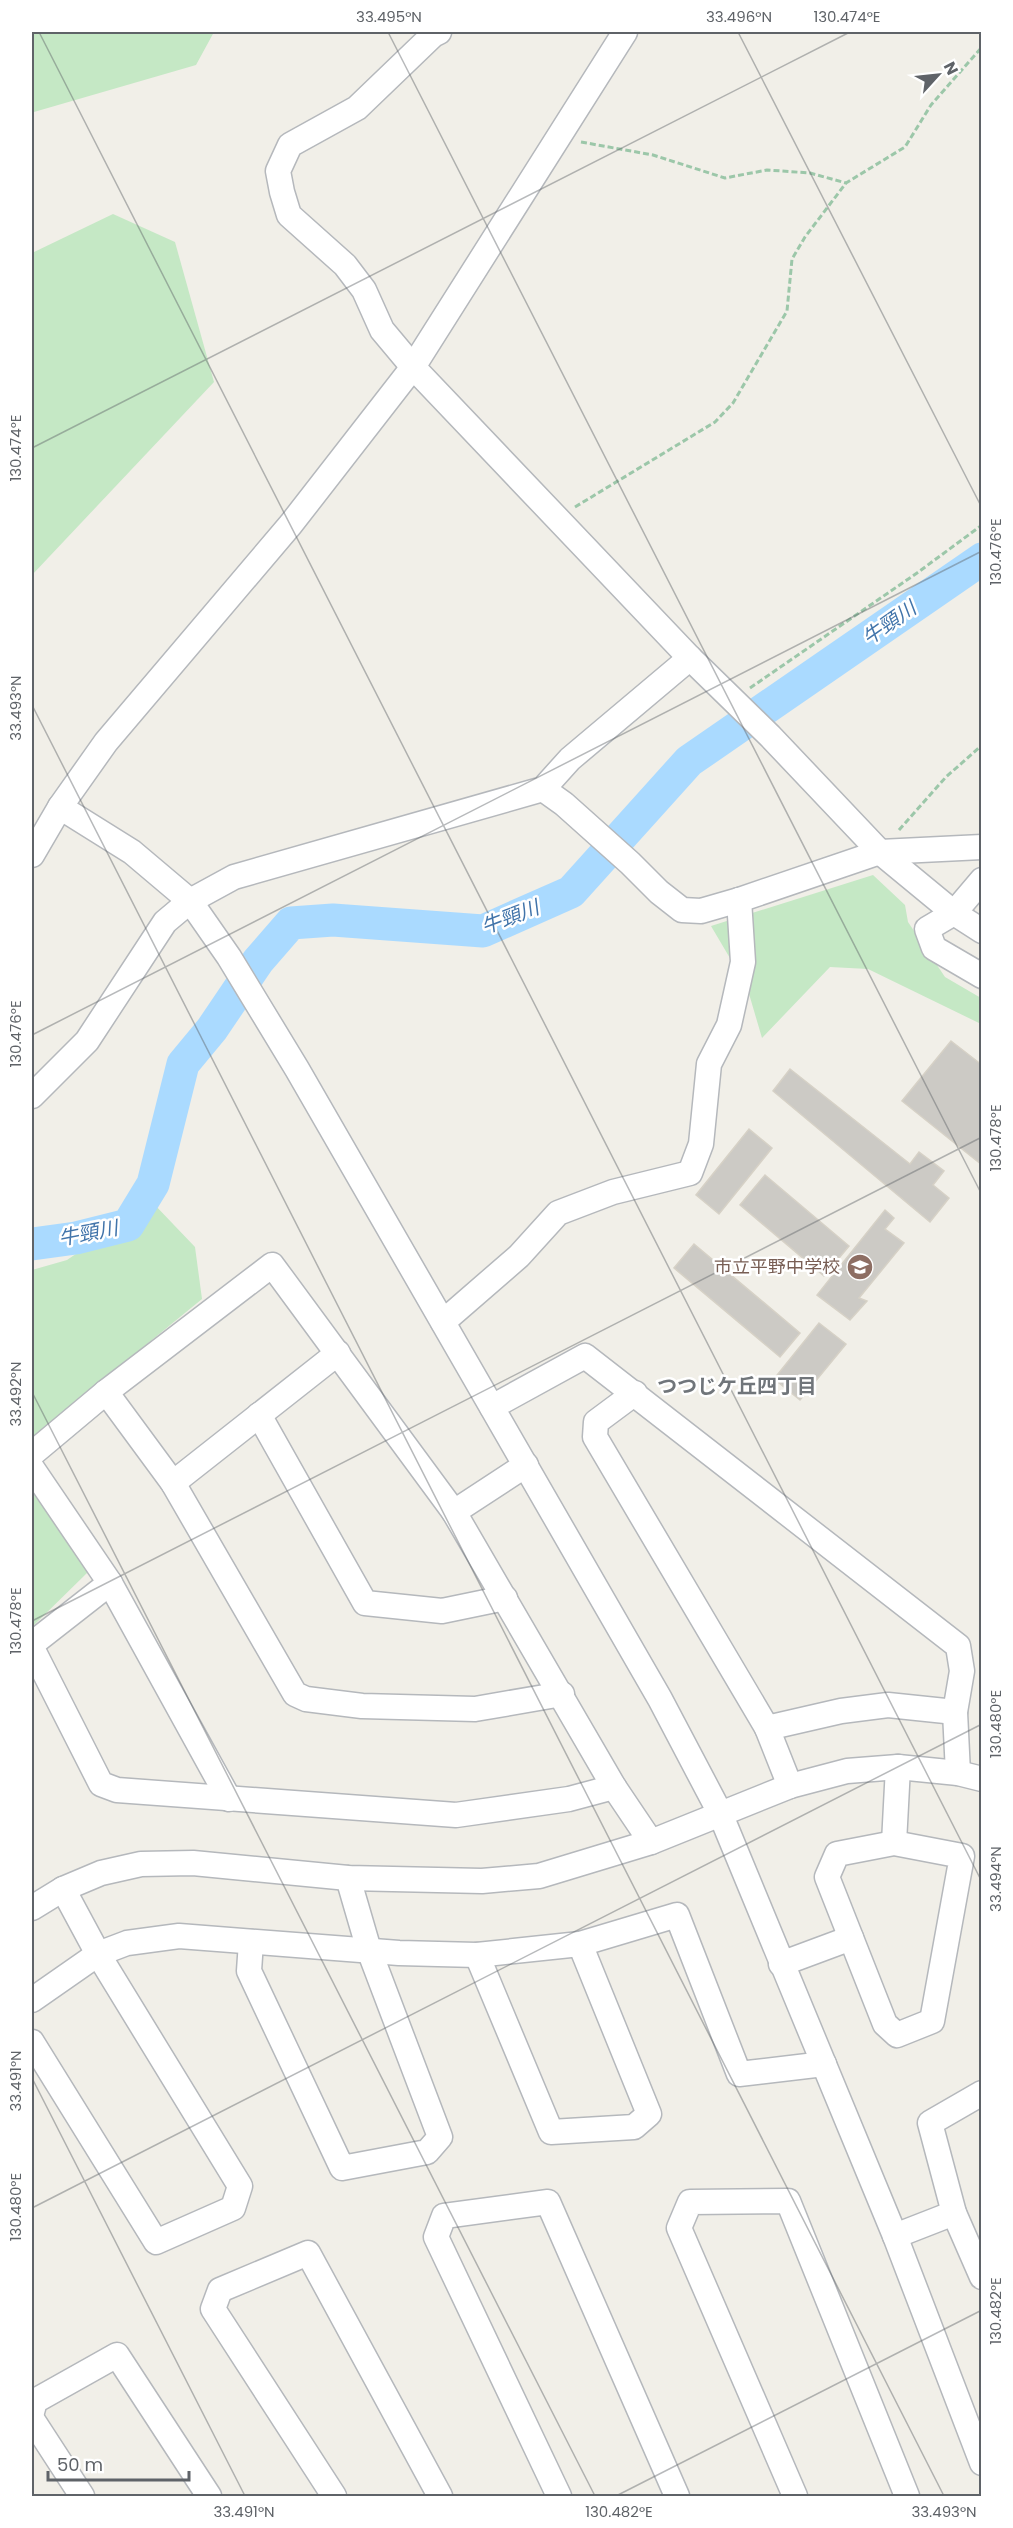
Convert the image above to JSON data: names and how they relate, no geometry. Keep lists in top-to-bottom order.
{
  "districts": ["つつじケ丘四丁目"],
  "water": ["牛頸川"],
  "places": {
    "school or university": ["市立平野中学校"]
  },
  "scale_bar": "50 m",
  "north": "top right",
  "coordinates": [
    "33.495°N",
    "33.496°N",
    "130.474°E",
    "130.476°E",
    "33.493°N",
    "130.478°E",
    "33.492°N",
    "130.480°E",
    "33.494°N",
    "33.491°N",
    "130.482°E"
  ]
}
